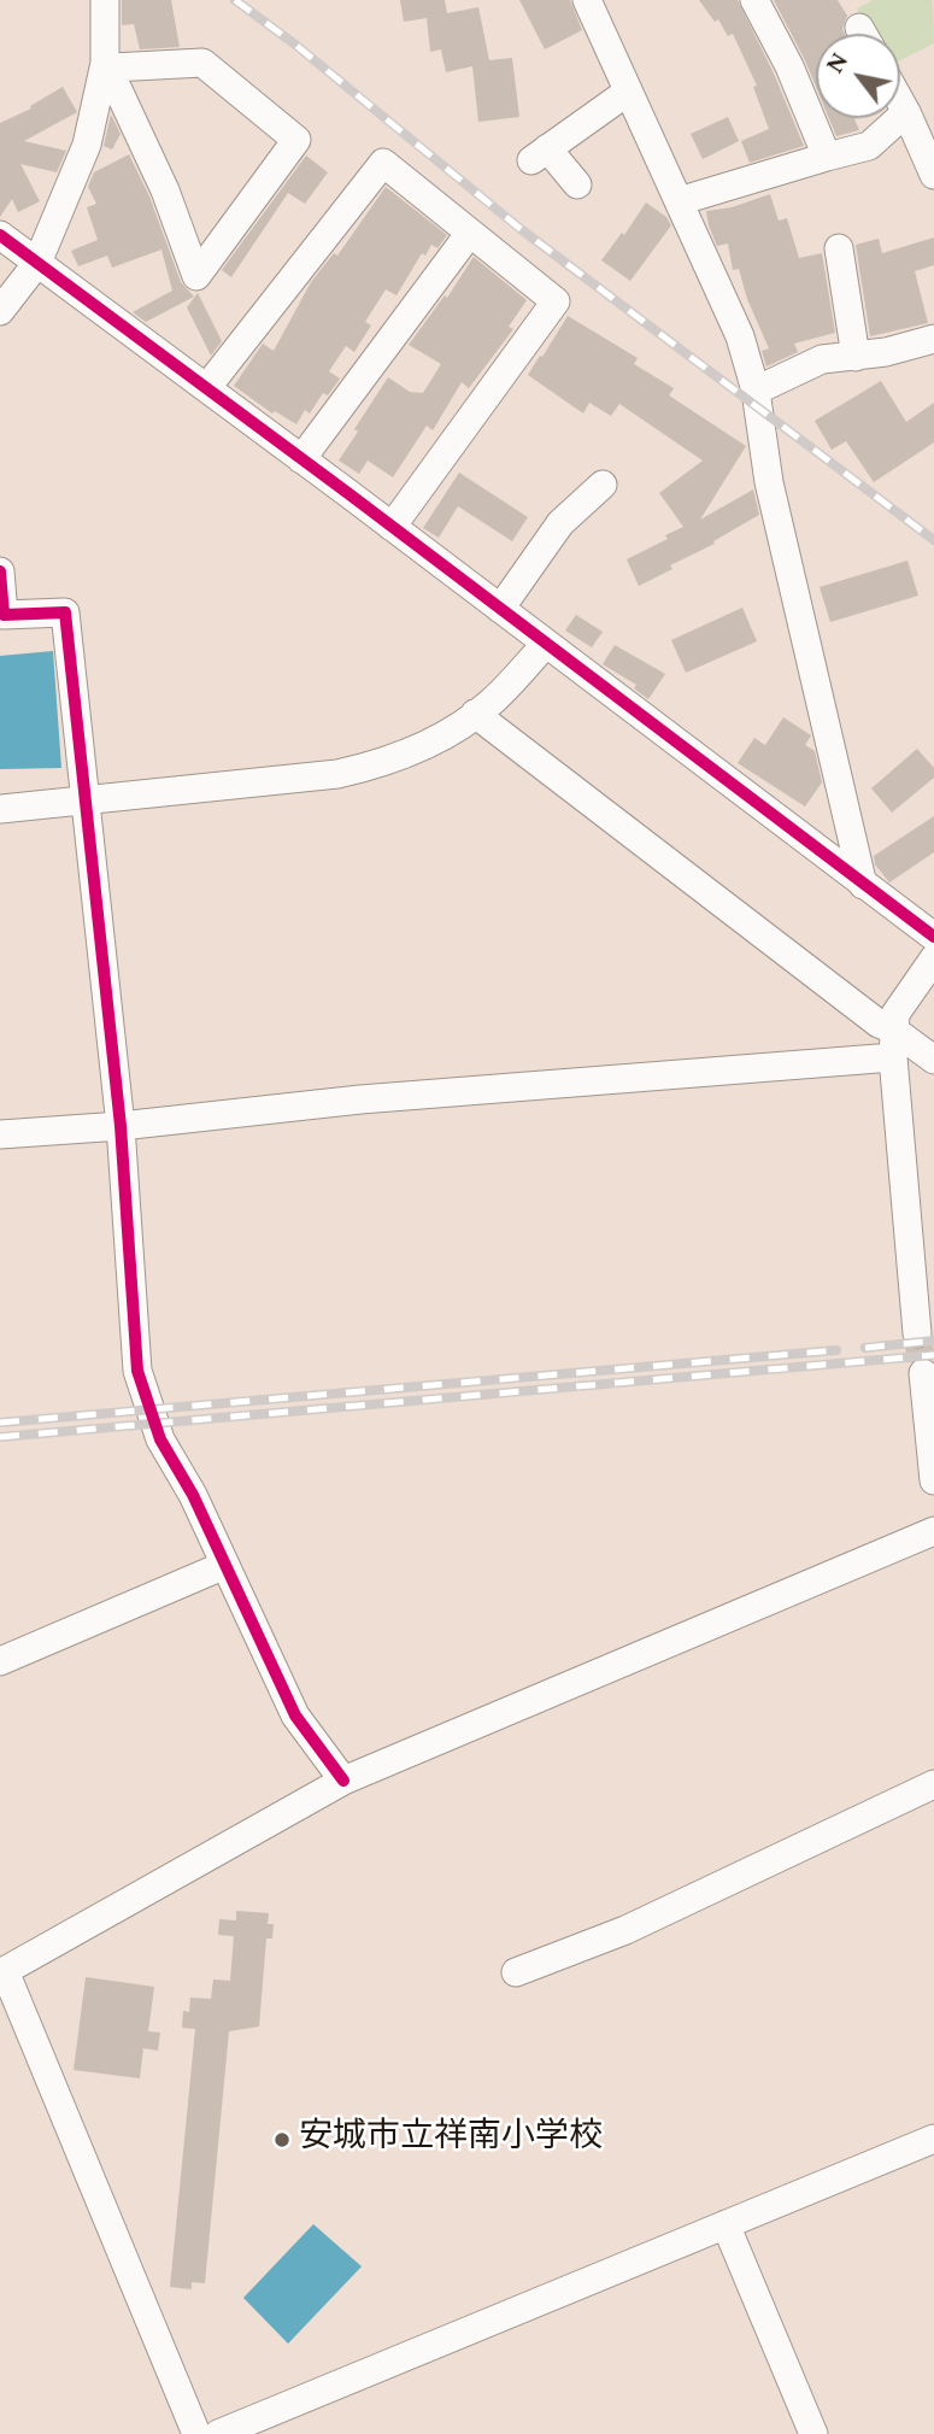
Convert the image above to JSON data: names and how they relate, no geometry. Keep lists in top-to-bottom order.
{
  "places": ["安城市立祥南小学校"],
  "north": "top left"
}
